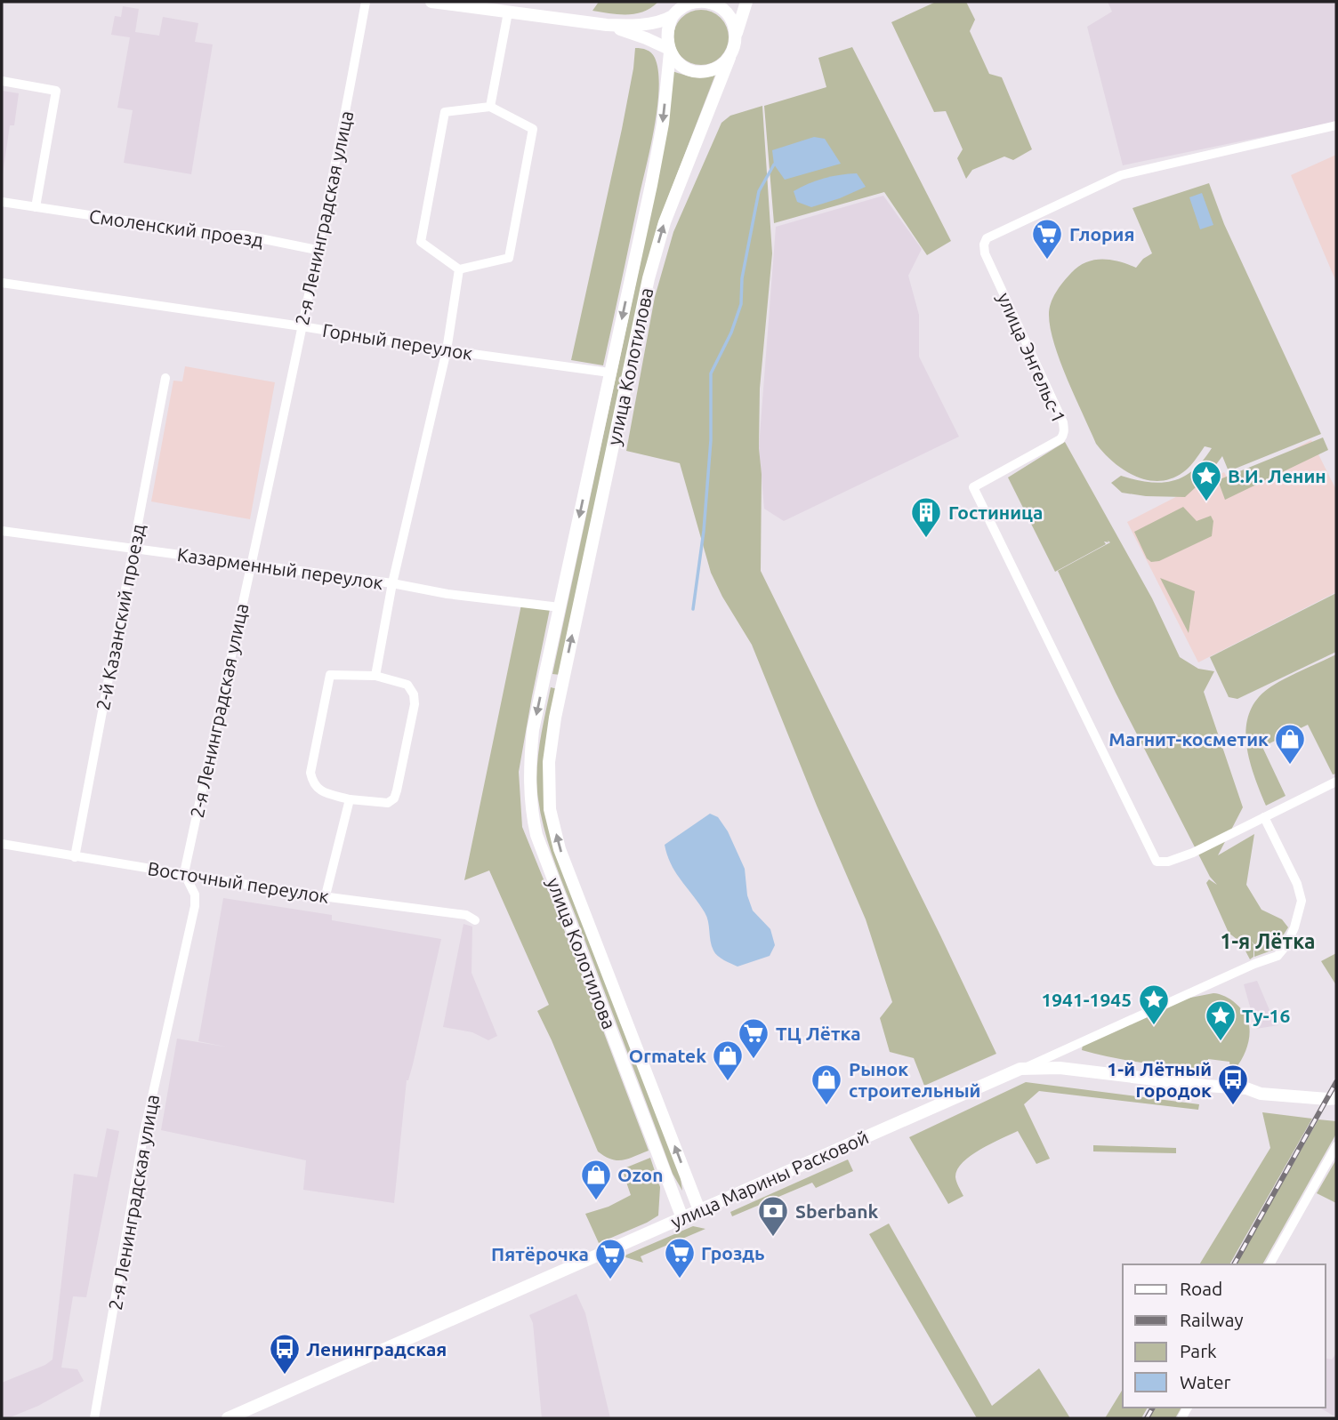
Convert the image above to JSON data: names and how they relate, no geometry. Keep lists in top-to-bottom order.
{
  "streets": {
    "main road": ["улица Колотилова", "улица Марины Расковой"],
    "street": [
      "2-я Ленинградская улица",
      "Смоленский проезд",
      "Горный переулок",
      "улица Энгельс-1",
      "Казарменный переулок",
      "2-й Казанский проезд",
      "Восточный переулок"
    ]
  },
  "crossings": [
    ["2-я Ленинградская улица", "Смоленский проезд"],
    ["2-я Ленинградская улица", "Горный переулок"],
    ["2-я Ленинградская улица", "Казарменный переулок"],
    ["2-я Ленинградская улица", "Восточный переулок"],
    ["Горный переулок", "улица Колотилова"],
    ["улица Колотилова", "Казарменный переулок"],
    ["улица Колотилова", "улица Марины Расковой"],
    ["Казарменный переулок", "2-й Казанский проезд"],
    ["2-й Казанский проезд", "Восточный переулок"]
  ],
  "districts": ["1-я Лётка"],
  "places": {
    "supermarket": [
      "Глория",
      "ТЦ Лётка",
      "Гроздь",
      "Пятёрочка"
    ],
    "place": ["В.И. Ленин", "1941-1945", "Ту-16"],
    "building": ["Гостиница"],
    "shop": [
      "Магнит-косметик",
      "Ormatek",
      "Рынок строительный",
      "Ozon"
    ],
    "bus stop": ["1-й Лётный городок", "Ленинградская"],
    "bank": ["Sberbank"]
  },
  "legend": [
    "Road",
    "Railway",
    "Park",
    "Water"
  ]
}
